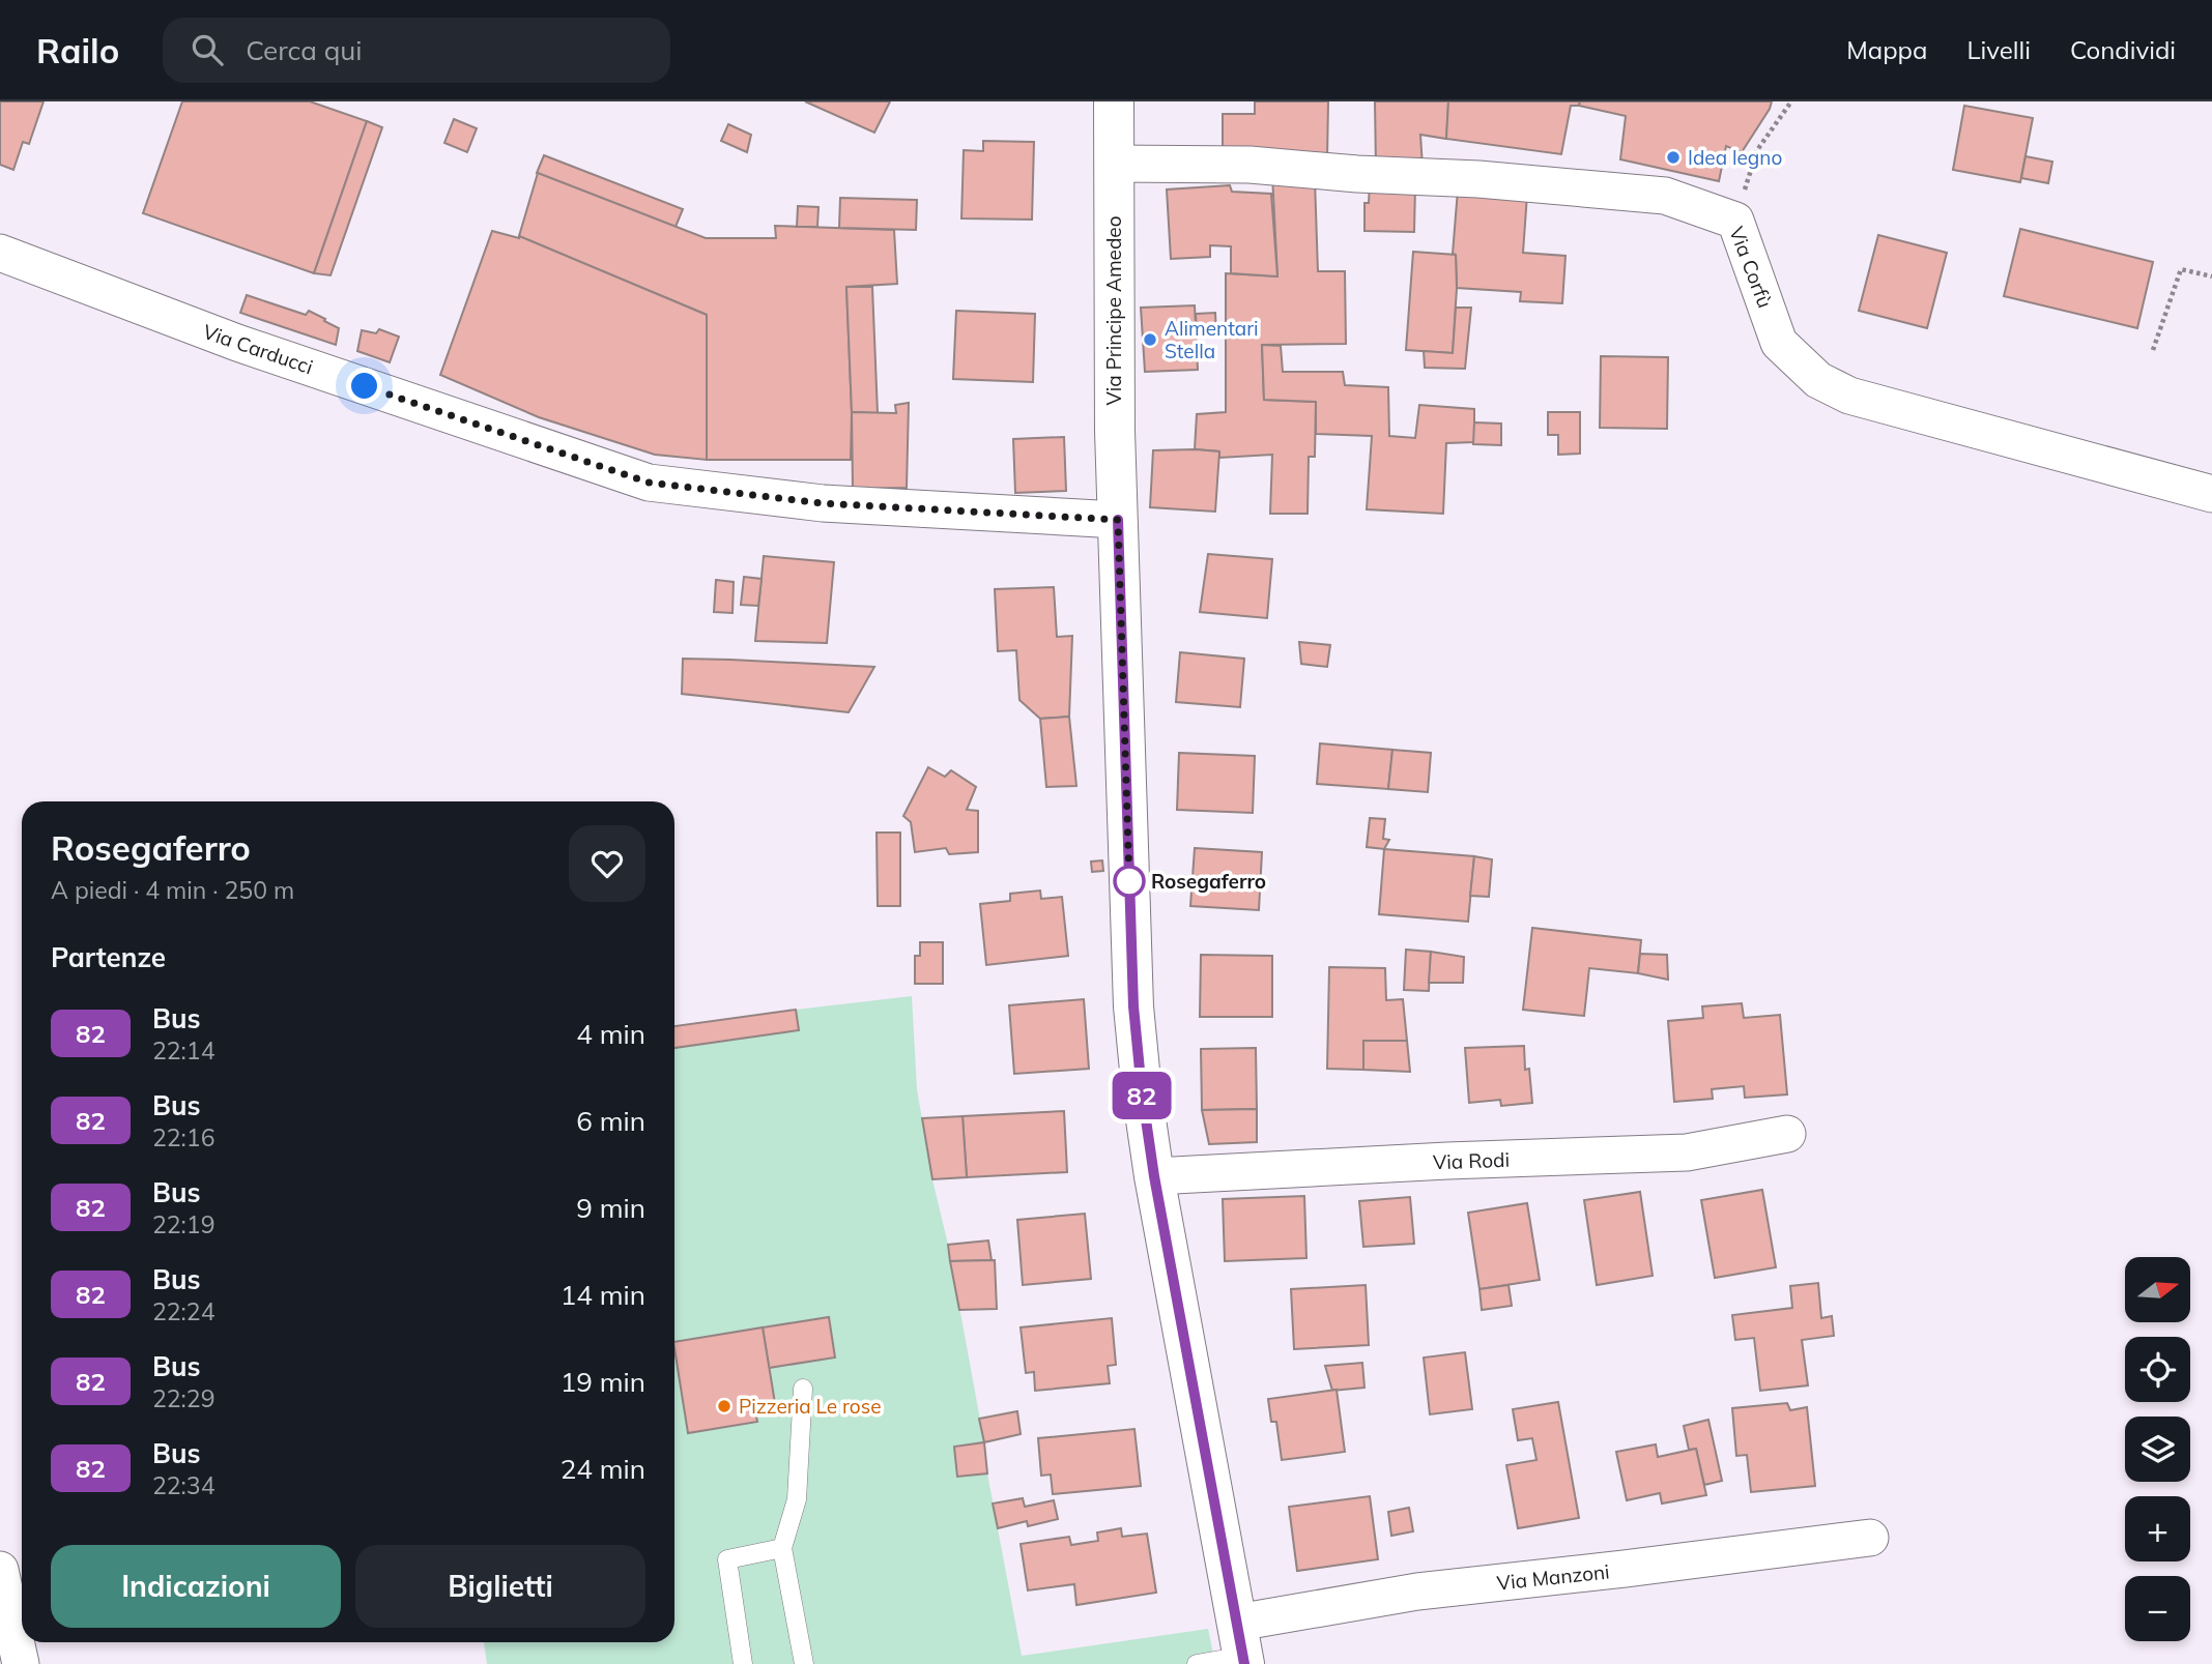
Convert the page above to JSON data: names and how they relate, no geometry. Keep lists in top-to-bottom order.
{
  "streets": {
    "street": [
      "Via Corfù",
      "Via Principe Amedeo",
      "Via Carducci",
      "Via Rodi",
      "Via Manzoni"
    ]
  },
  "crossings": [
    ["Via Corfù", "Via Principe Amedeo"],
    ["Via Principe Amedeo", "Via Carducci"],
    ["Via Principe Amedeo", "Via Rodi"],
    ["Via Principe Amedeo", "Via Manzoni"]
  ],
  "places": [
    "Idea legno",
    "Alimentari Stella",
    "Rosegaferro",
    "Pizzeria Le rose"
  ],
  "lines": ["bus line 82"],
  "north": "right",
  "page": {
    "header": "Railo",
    "search": "Cerca qui",
    "nav": ["Mappa", "Livelli", "Condividi"],
    "on_map": "82",
    "heading": [
      ["Rosegaferro", "A piedi · 4 min · 250 m"],
      "Partenze"
    ],
    "list": [
      {
        "mark": "82",
        "name": "Bus",
        "note": "22:14",
        "value": "4 min"
      },
      {
        "mark": "82",
        "name": "Bus",
        "note": "22:16",
        "value": "6 min"
      },
      {
        "mark": "82",
        "name": "Bus",
        "note": "22:19",
        "value": "9 min"
      },
      {
        "mark": "82",
        "name": "Bus",
        "note": "22:24",
        "value": "14 min"
      },
      {
        "mark": "82",
        "name": "Bus",
        "note": "22:29",
        "value": "19 min"
      },
      {
        "mark": "82",
        "name": "Bus",
        "note": "22:34",
        "value": "24 min"
      }
    ],
    "map_buttons": ["+", "−"],
    "buttons": ["Indicazioni", "Biglietti"]
  }
}
